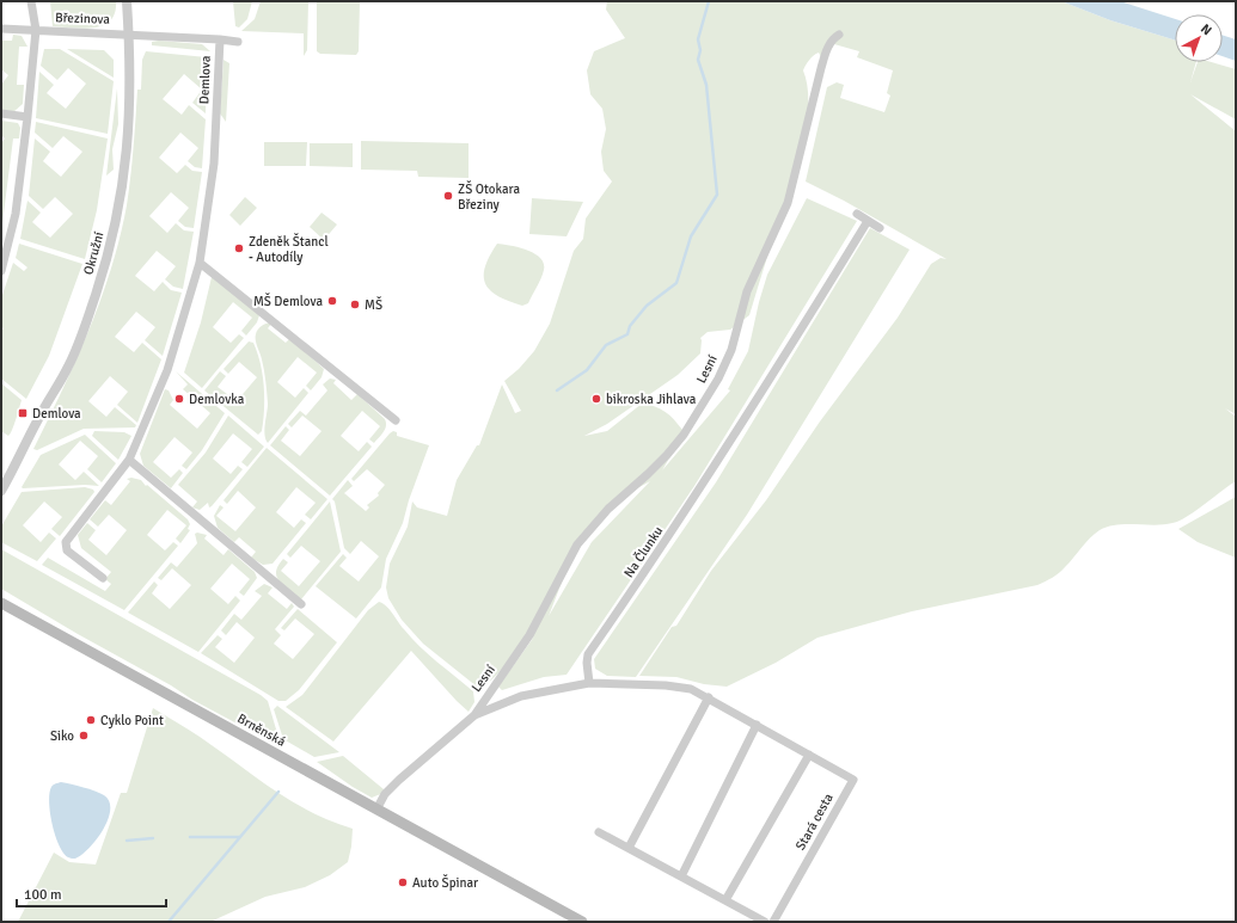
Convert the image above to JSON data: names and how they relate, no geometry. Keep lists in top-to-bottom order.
{
  "streets": {
    "main road": ["Brněnská"],
    "street": [
      "Březinova",
      "Demlova",
      "Okružní",
      "Lesní",
      "Na Člunku",
      "Stará cesta"
    ]
  },
  "crossings": [
    ["Březinova", "Demlova"],
    ["Březinova", "Okružní"],
    ["Demlova", "Okružní"],
    ["Na Člunku", "Stará cesta"]
  ],
  "places": {
    "other": [
      "ZŠ Otokara Březiny",
      "Zdeněk Štancl - Autodíly",
      "MŠ Demlova",
      "MŠ",
      "Demlovka",
      "bikroska Jihlava",
      "Cyklo Point",
      "Siko",
      "Auto Špinar"
    ],
    "transit": ["Demlova"]
  },
  "scale_bar": "100 m",
  "north": "top right"
}
